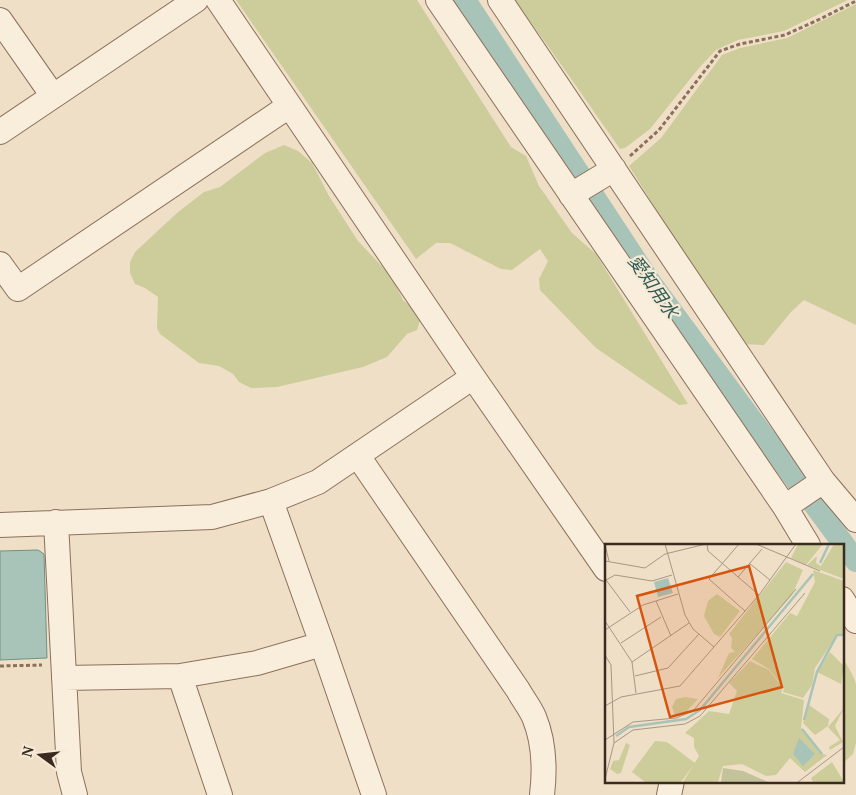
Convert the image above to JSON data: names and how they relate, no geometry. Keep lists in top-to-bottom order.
{
  "water": ["愛知用水"],
  "north": "left"
}
